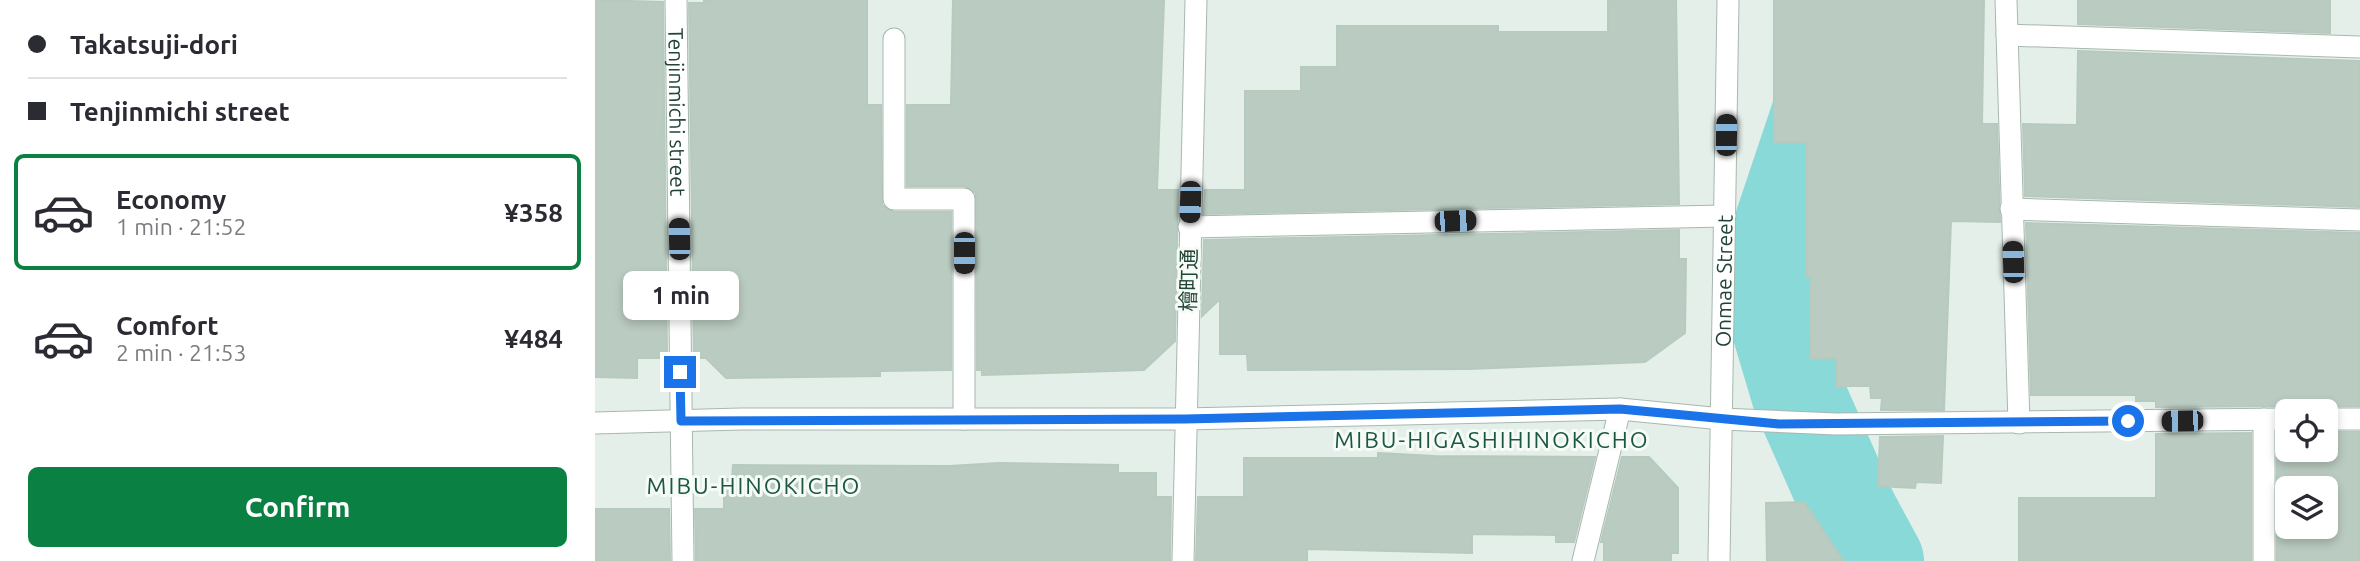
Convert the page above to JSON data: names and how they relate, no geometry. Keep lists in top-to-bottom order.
{
  "streets": {
    "street": ["Tenjinmichi street", "檜町通", "Onmae Street"]
  },
  "districts": ["MIBU-HIGASHIHINOKICHO", "MIBU-HINOKICHO"],
  "page": {
    "banner": ["Takatsuji-dori", "Tenjinmichi street"],
    "list": [
      {
        "name": "Economy",
        "note": "1 min · 21:52",
        "value": "¥358"
      },
      {
        "name": "Comfort",
        "note": "2 min · 21:53",
        "value": "¥484"
      }
    ],
    "bubble": "1 min",
    "buttons": "Confirm"
  }
}
